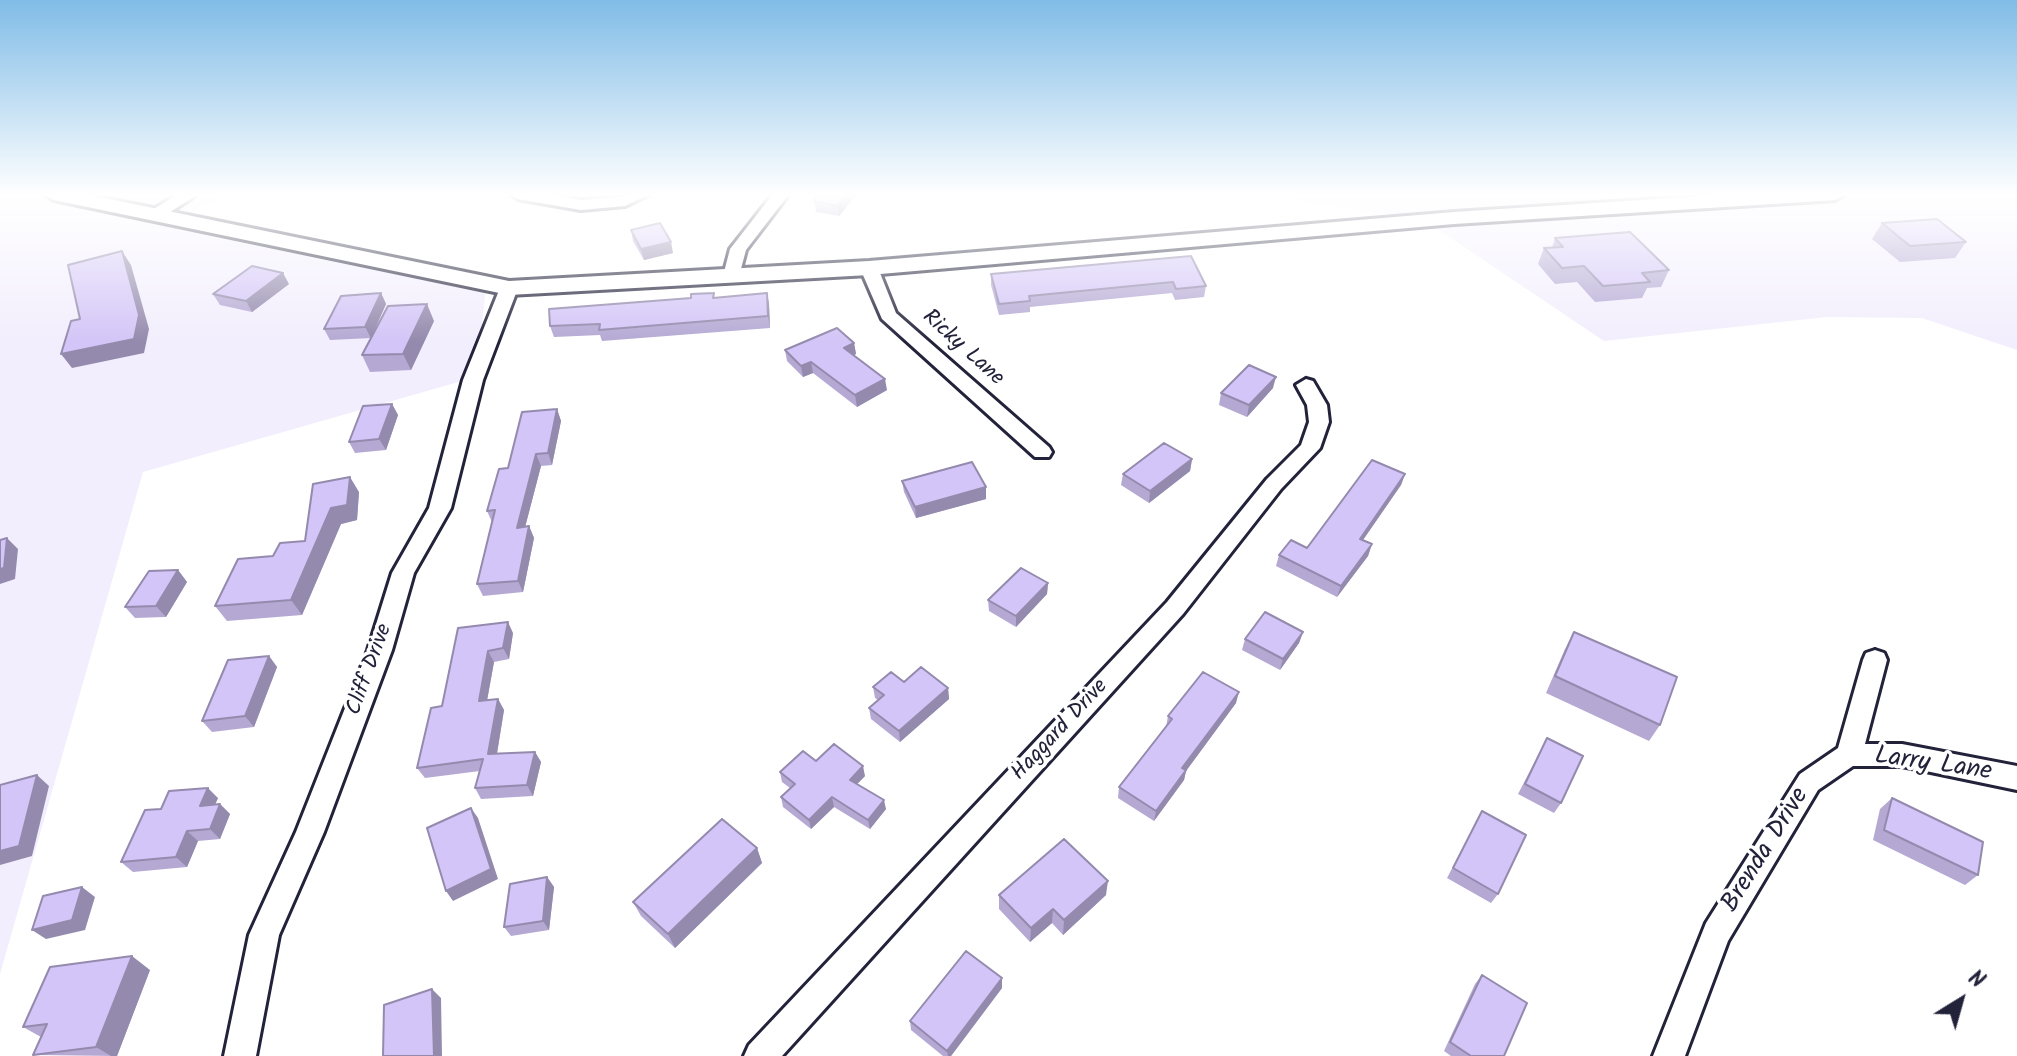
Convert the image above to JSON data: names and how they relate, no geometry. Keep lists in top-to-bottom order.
{
  "streets": {
    "street": [
      "Ricky Lane",
      "Cliff Drive",
      "Haggard Drive",
      "Larry Lane",
      "Brenda Drive"
    ]
  },
  "crossings": [
    ["Larry Lane", "Brenda Drive"]
  ],
  "north": "top right"
}
